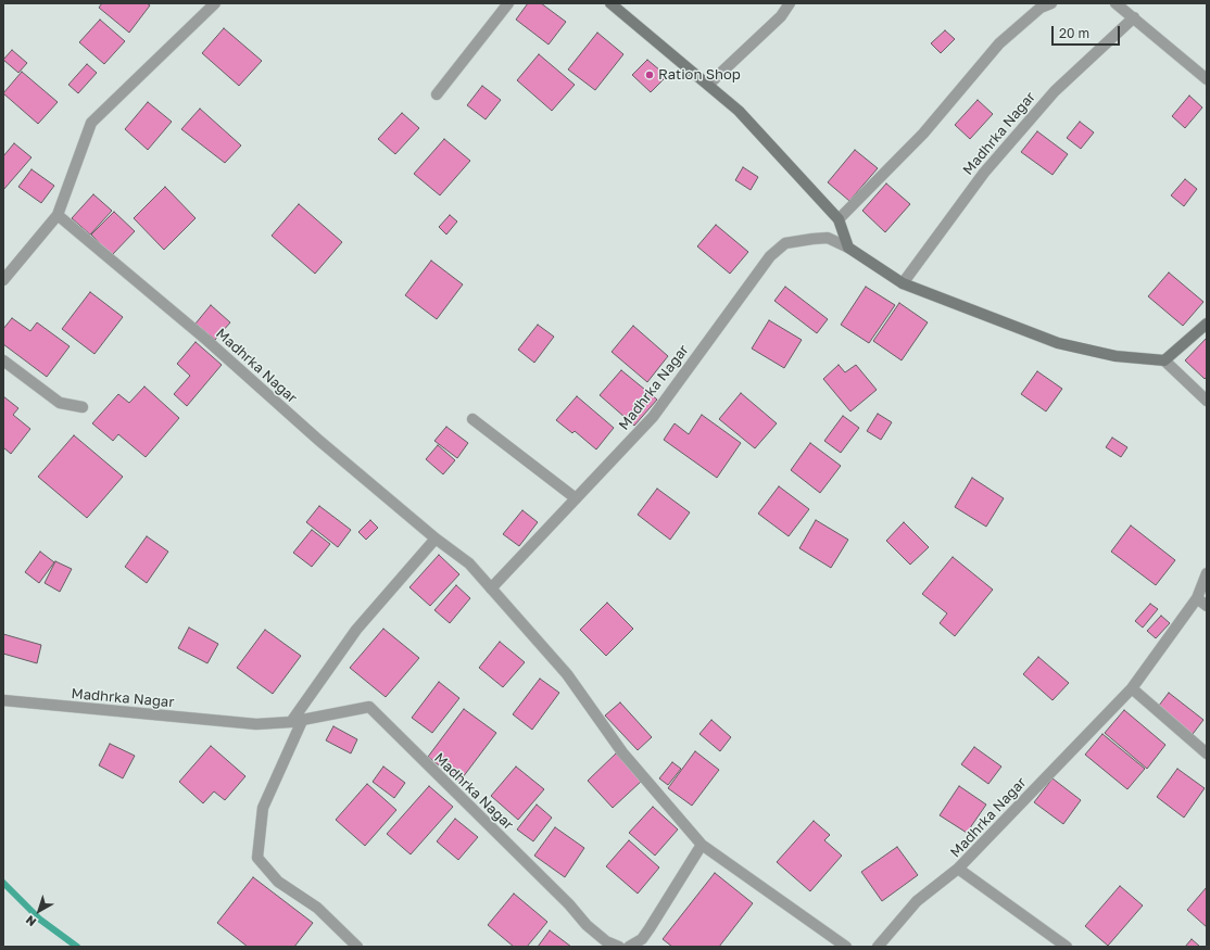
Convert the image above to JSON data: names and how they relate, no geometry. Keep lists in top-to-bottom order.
{
  "streets": {
    "street": ["Madhrka Nagar"]
  },
  "places": ["Ration Shop"],
  "scale_bar": "20 m",
  "north": "bottom left"
}
